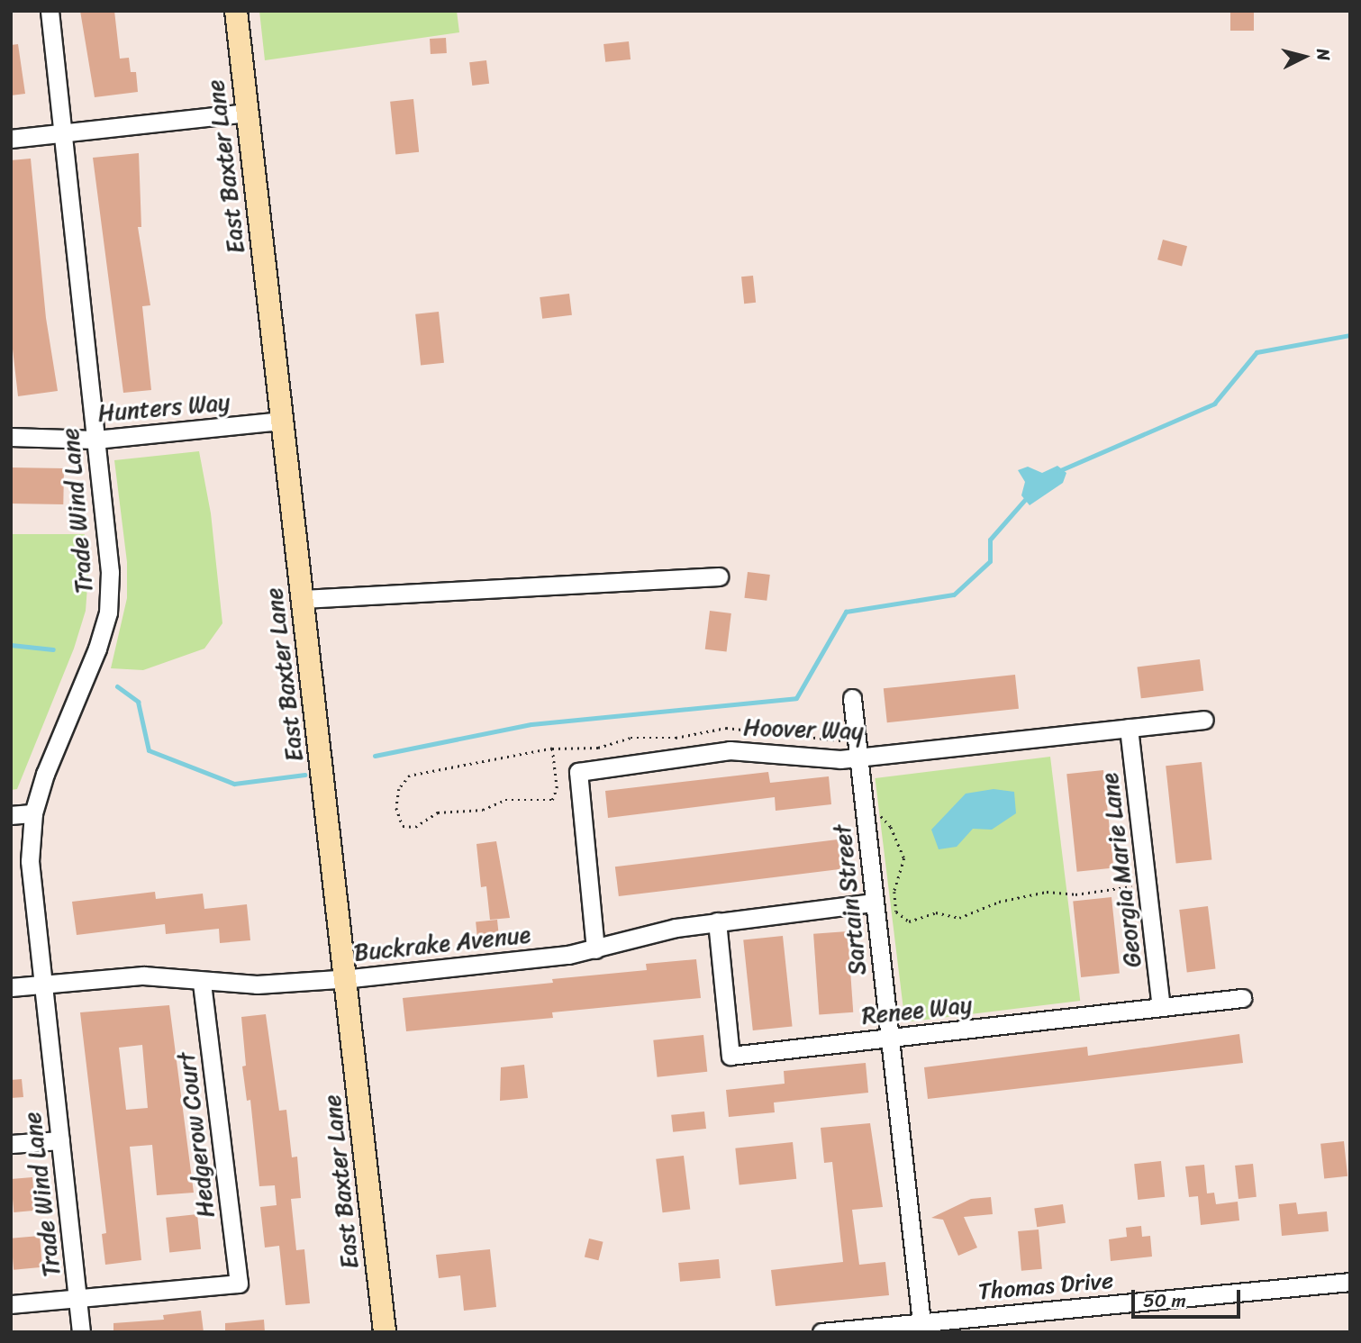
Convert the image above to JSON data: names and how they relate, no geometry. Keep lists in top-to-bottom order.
{
  "streets": {
    "main road": ["East Baxter Lane"],
    "street": [
      "Hunters Way",
      "Trade Wind Lane",
      "Hoover Way",
      "Georgia Marie Lane",
      "Sartain Street",
      "Buckrake Avenue",
      "Renee Way",
      "Hedgerow Court",
      "Thomas Drive"
    ]
  },
  "crossings": [
    ["East Baxter Lane", "Hunters Way"],
    ["East Baxter Lane", "Buckrake Avenue"],
    ["Hunters Way", "Trade Wind Lane"],
    ["Trade Wind Lane", "Buckrake Avenue"],
    ["Trade Wind Lane", "Hedgerow Court"],
    ["Hoover Way", "Georgia Marie Lane"],
    ["Hoover Way", "Sartain Street"],
    ["Hoover Way", "Buckrake Avenue"],
    ["Georgia Marie Lane", "Renee Way"],
    ["Sartain Street", "Buckrake Avenue"],
    ["Sartain Street", "Renee Way"],
    ["Sartain Street", "Thomas Drive"],
    ["Buckrake Avenue", "Renee Way"],
    ["Buckrake Avenue", "Hedgerow Court"]
  ],
  "scale_bar": "50 m",
  "north": "right"
}
